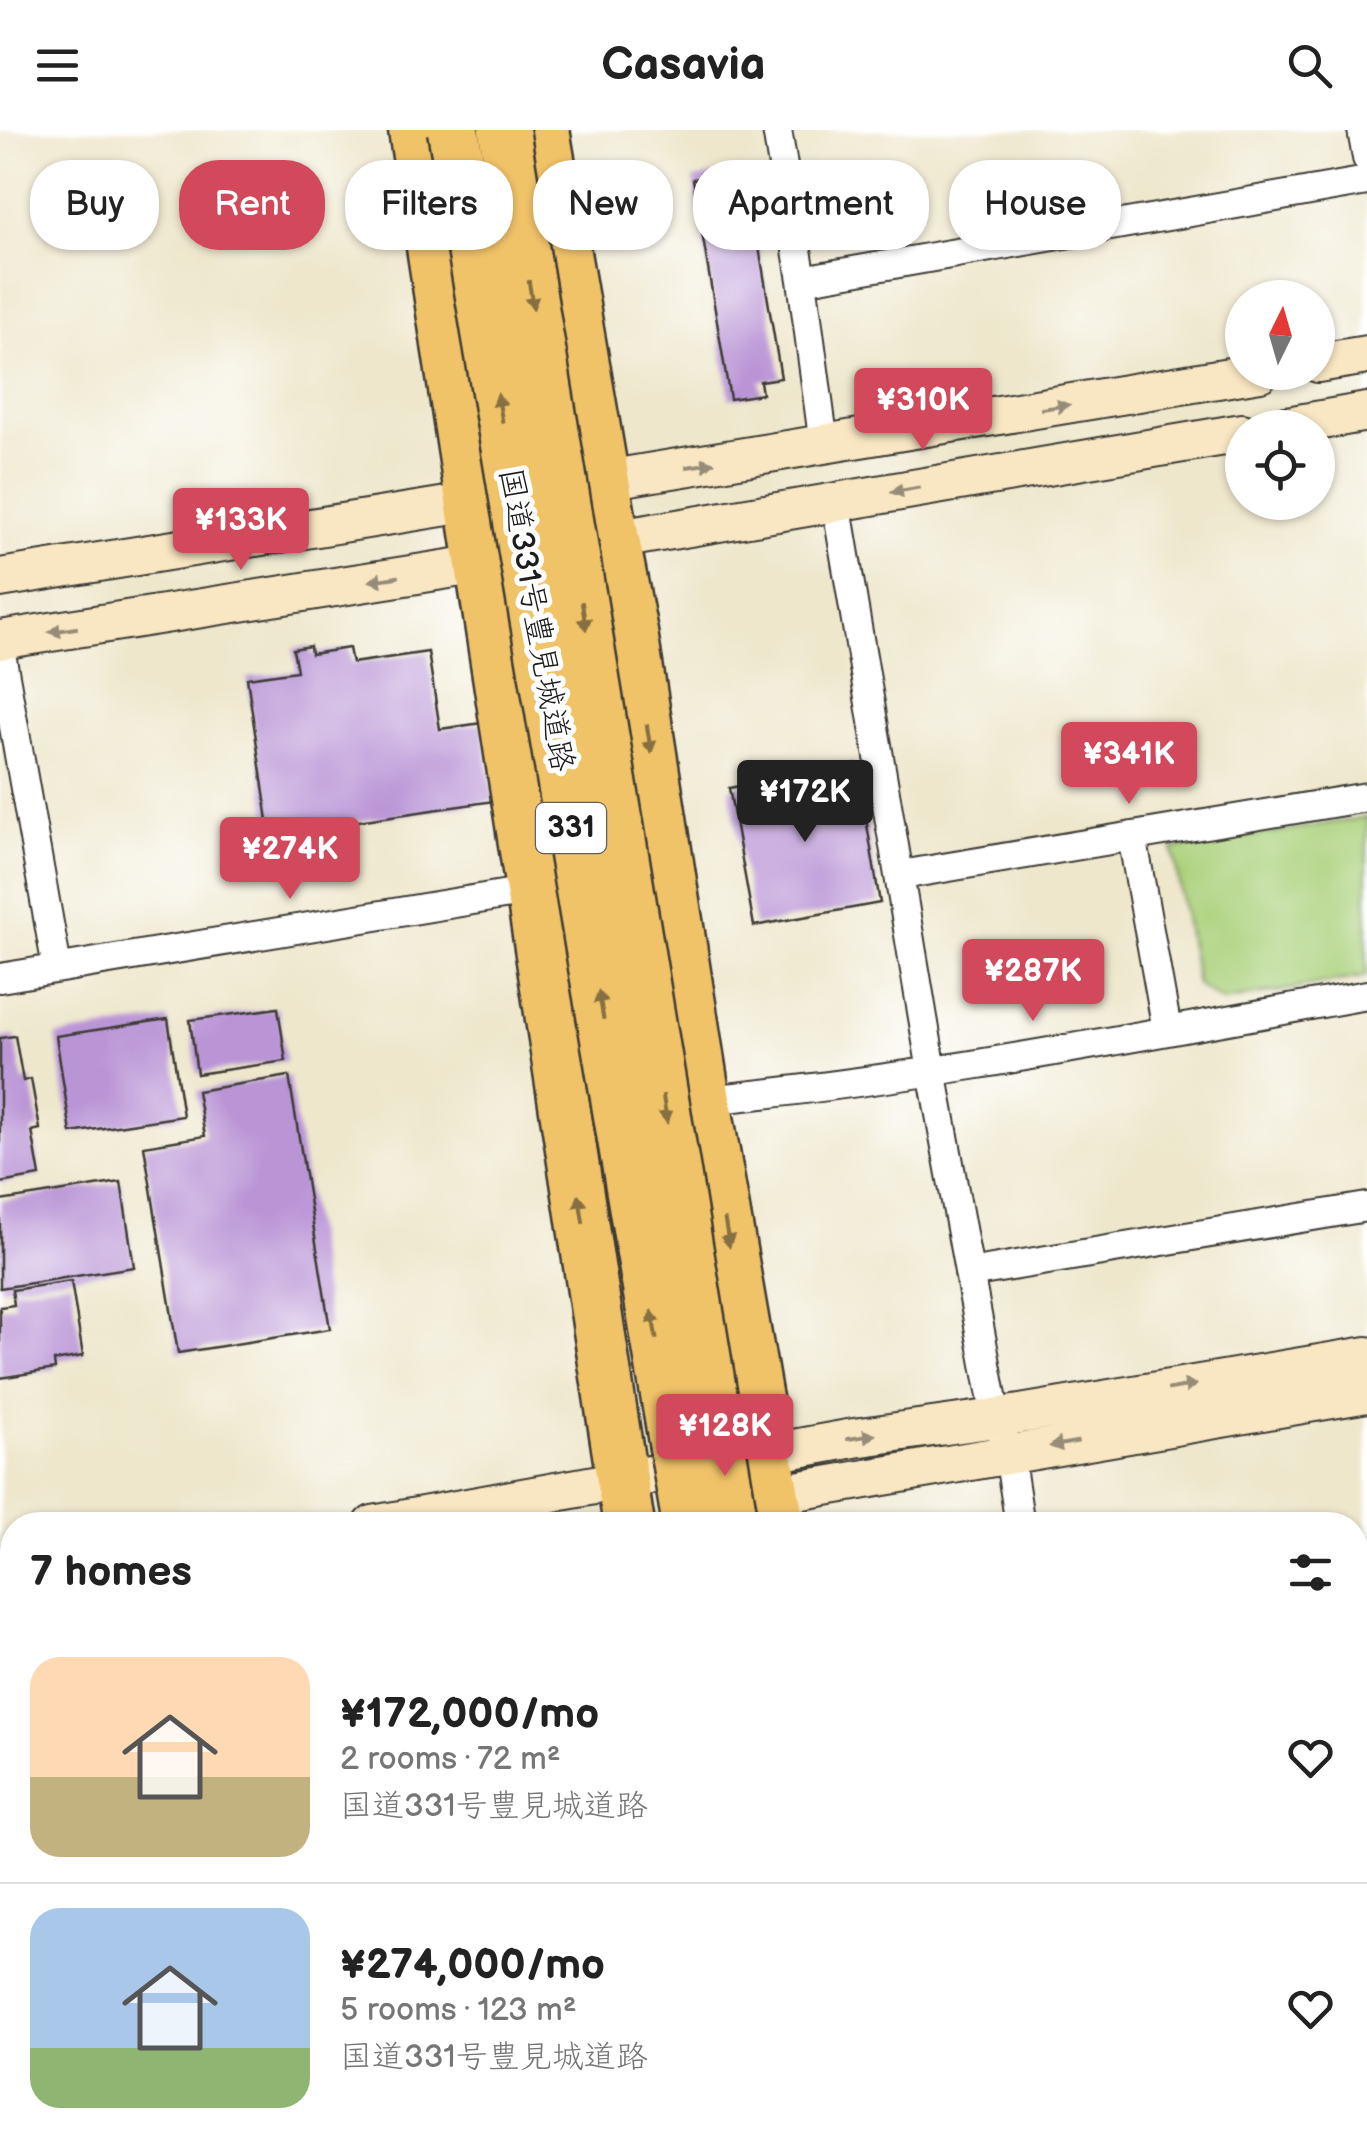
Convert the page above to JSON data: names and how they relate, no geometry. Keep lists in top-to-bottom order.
{
  "streets": {
    "highway": ["国道331号豊見城道路", "331"]
  },
  "north": "top",
  "page": {
    "header": "Casavia",
    "chip": [
      "Buy",
      "Rent",
      "Filters",
      "New",
      "Apartment",
      "House"
    ],
    "price": [
      "¥310K",
      "¥133K",
      "¥341K",
      "¥172K",
      "¥274K",
      "¥287K",
      "¥128K"
    ],
    "heading": "7 homes",
    "list": [
      {
        "name": "¥172,000/mo",
        "note": "2 rooms · 72 m² · 国道331号豊見城道路"
      },
      {
        "name": "¥274,000/mo",
        "note": "5 rooms · 123 m² · 国道331号豊見城道路"
      }
    ]
  }
}
